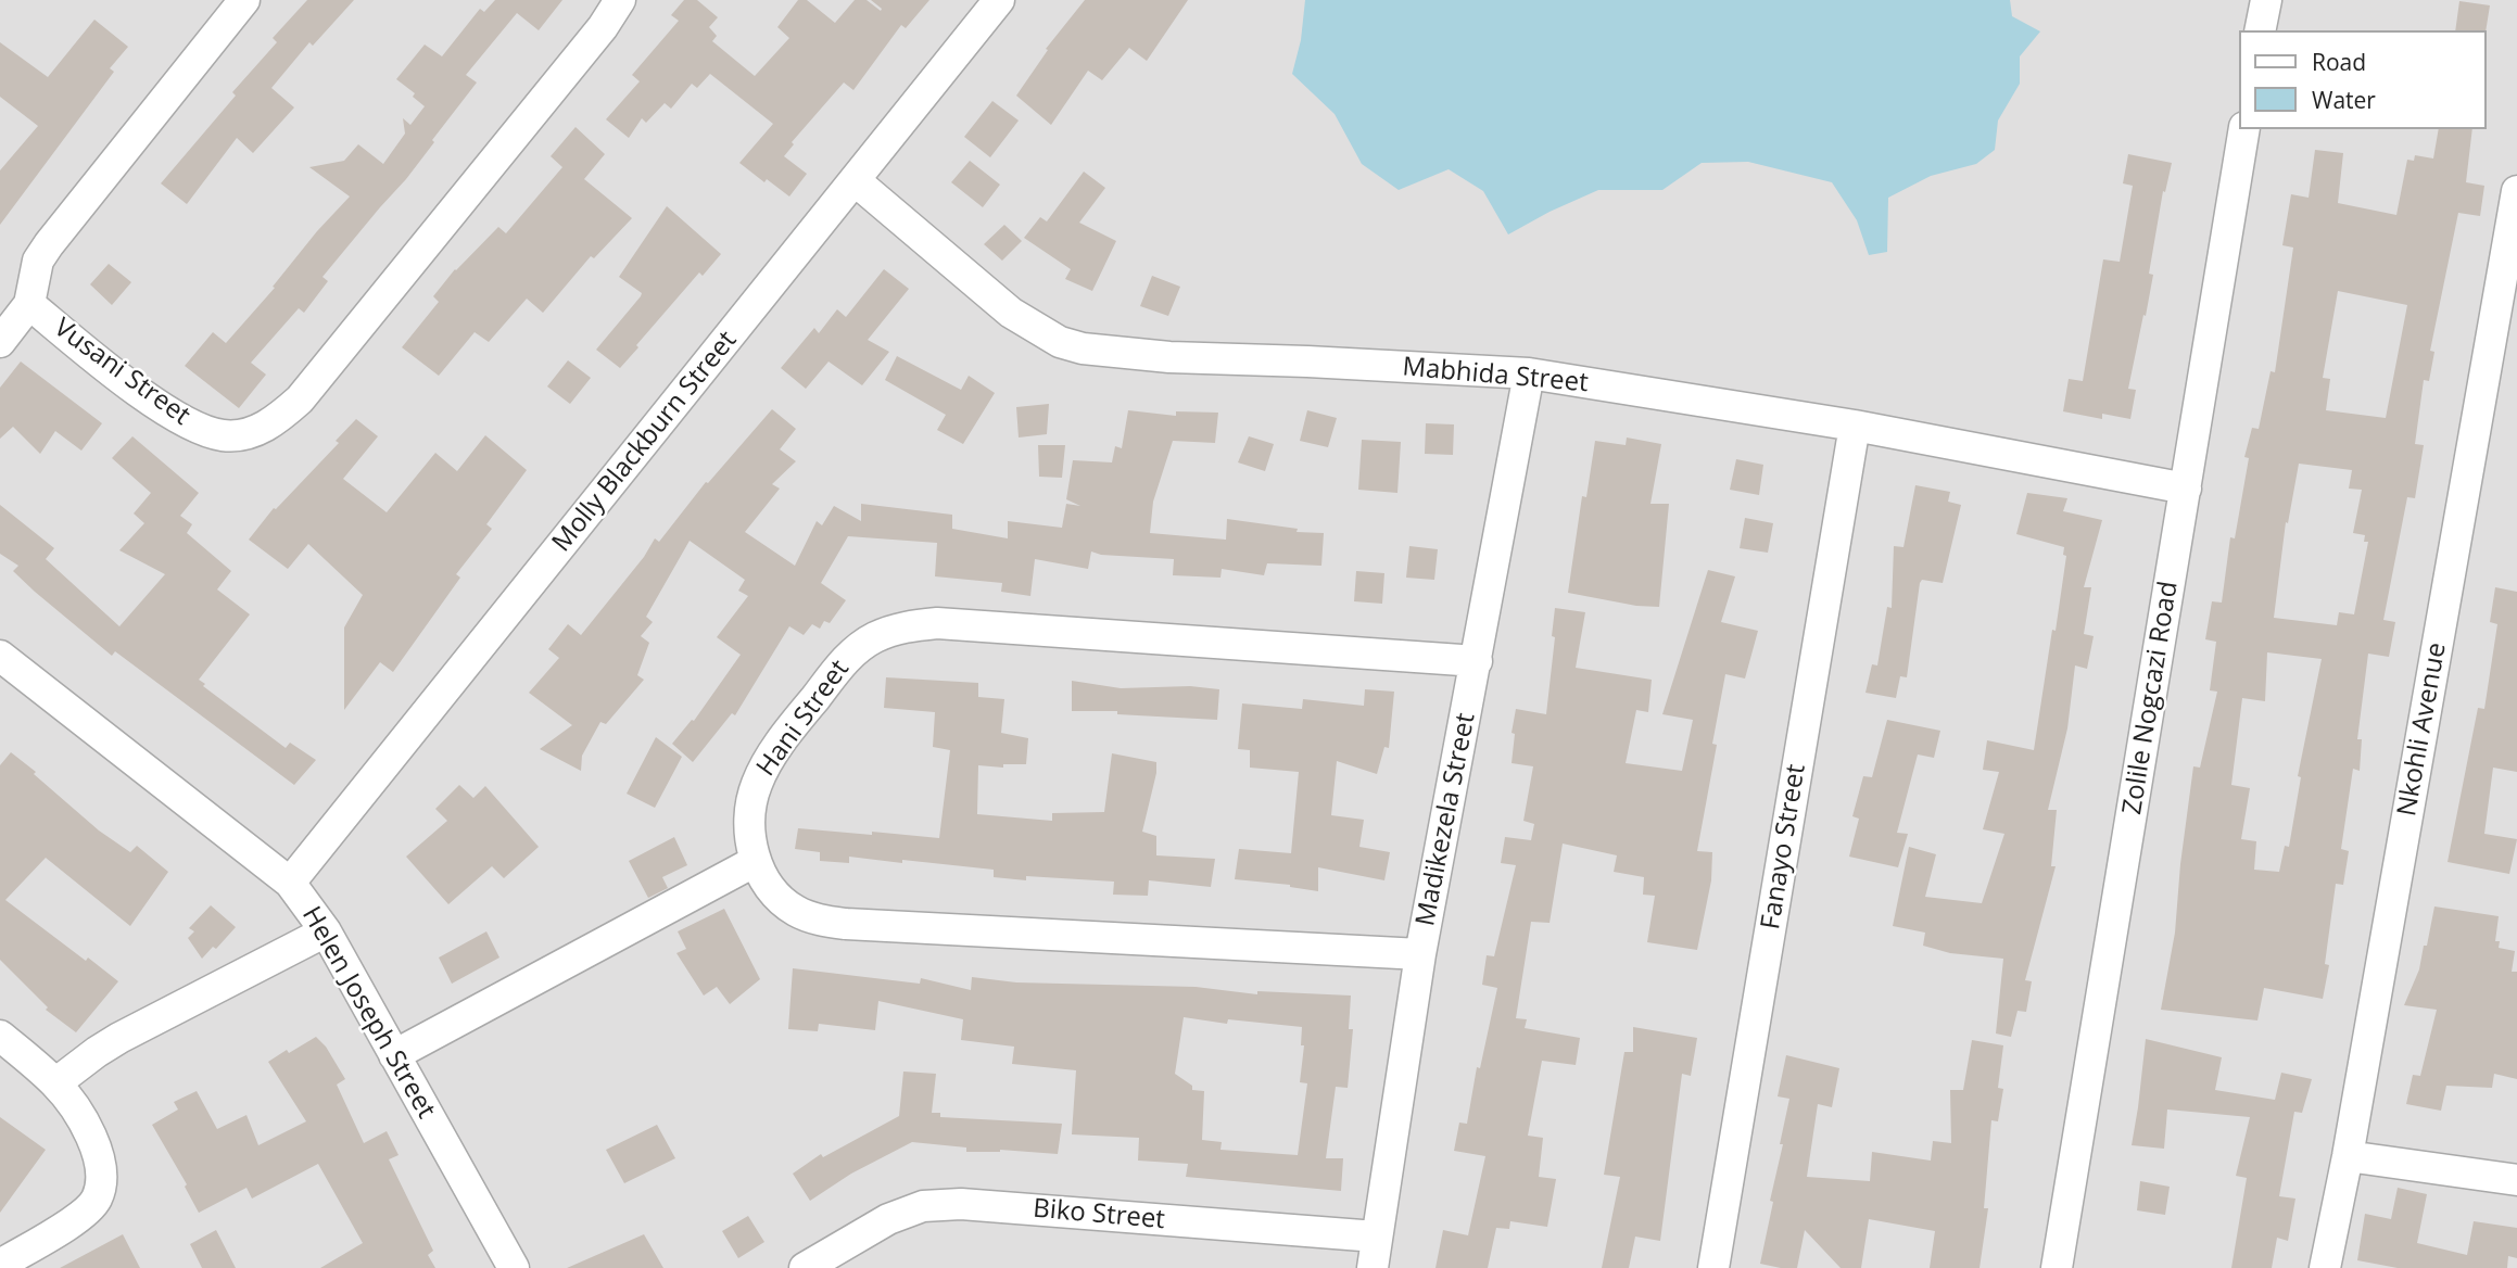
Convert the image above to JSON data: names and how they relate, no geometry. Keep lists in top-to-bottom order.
{
  "streets": {
    "street": [
      "Vusani Street",
      "Mabhida Street",
      "Molly Blackburn Street",
      "Zolile Nogcazi Road",
      "Hani Street",
      "Nkohli Avenue",
      "Madikezela Street",
      "Fanayo Street",
      "Helen Joseph Street",
      "Biko Street"
    ]
  },
  "crossings": [
    ["Mabhida Street", "Molly Blackburn Street"],
    ["Mabhida Street", "Zolile Nogcazi Road"],
    ["Mabhida Street", "Madikezela Street"],
    ["Mabhida Street", "Fanayo Street"],
    ["Molly Blackburn Street", "Helen Joseph Street"],
    ["Hani Street", "Madikezela Street"],
    ["Madikezela Street", "Biko Street"]
  ],
  "legend": ["Road", "Water"]
}
